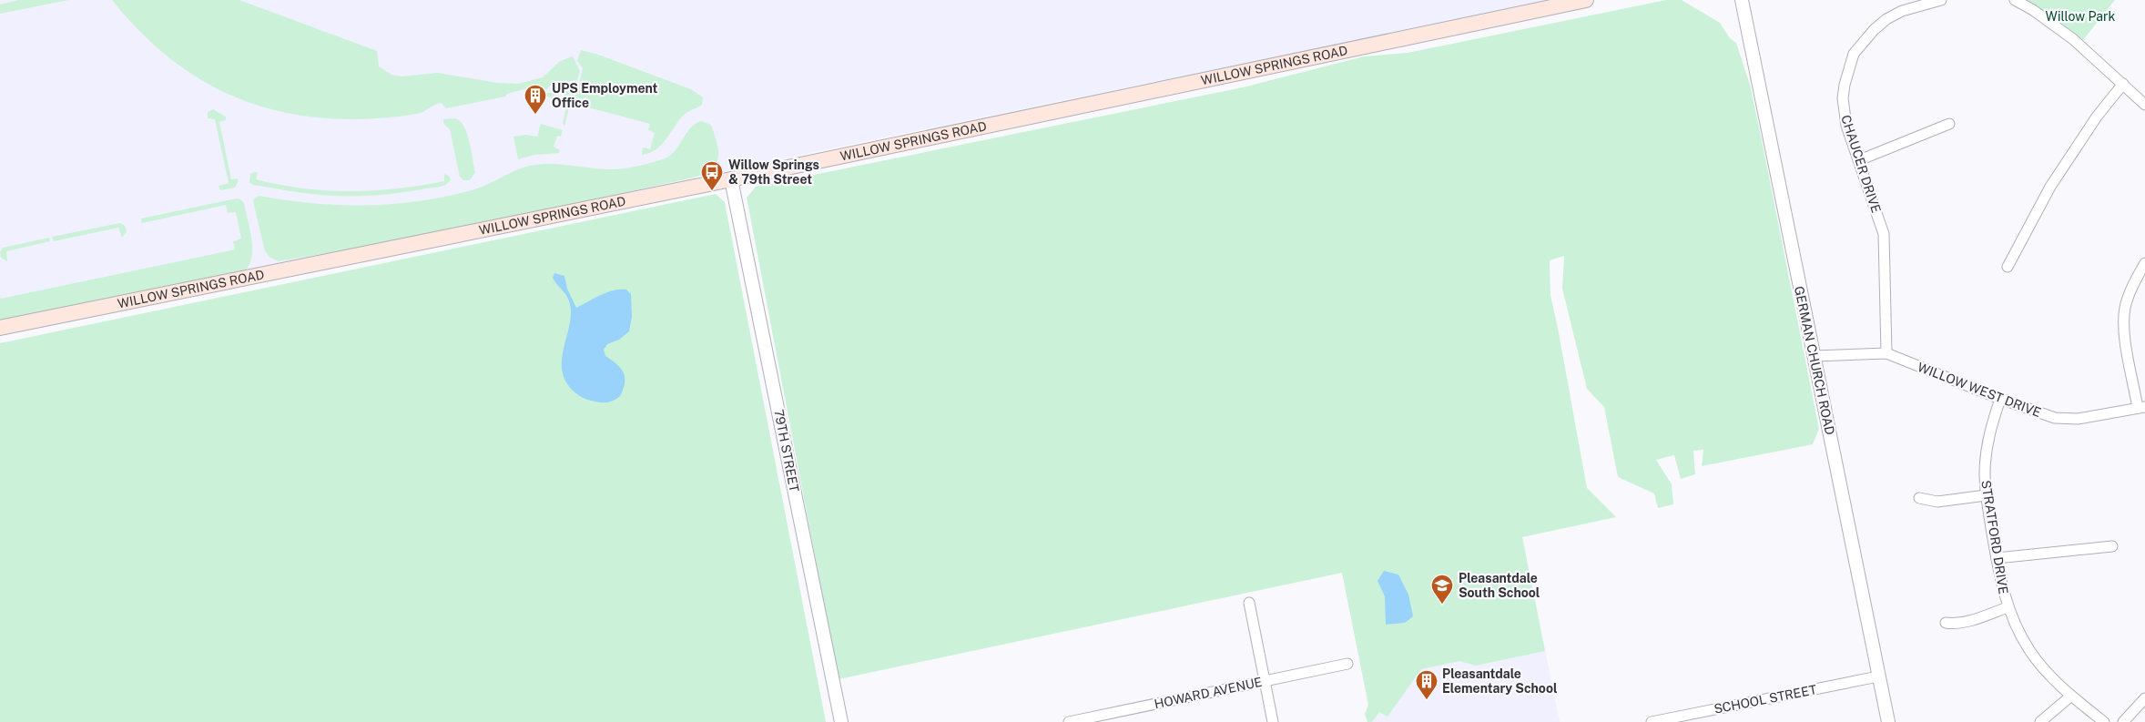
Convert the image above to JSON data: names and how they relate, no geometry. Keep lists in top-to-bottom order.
{
  "streets": {
    "main road": ["WILLOW SPRINGS ROAD"],
    "street": [
      "CHAUCER DRIVE",
      "GERMAN CHURCH ROAD",
      "WILLOW WEST DRIVE",
      "79TH STREET",
      "STRATFORD DRIVE",
      "HOWARD AVENUE",
      "SCHOOL STREET"
    ]
  },
  "crossings": [
    ["WILLOW SPRINGS ROAD", "79TH STREET"],
    ["CHAUCER DRIVE", "WILLOW WEST DRIVE"],
    ["GERMAN CHURCH ROAD", "WILLOW WEST DRIVE"],
    ["GERMAN CHURCH ROAD", "SCHOOL STREET"],
    ["WILLOW WEST DRIVE", "STRATFORD DRIVE"]
  ],
  "parks": ["Willow Park"],
  "places": {
    "building": ["UPS Employment Office", "Pleasantdale Elementary School"],
    "bus stop": ["Willow Springs & 79th Street"],
    "school or university": ["Pleasantdale South School"]
  }
}
